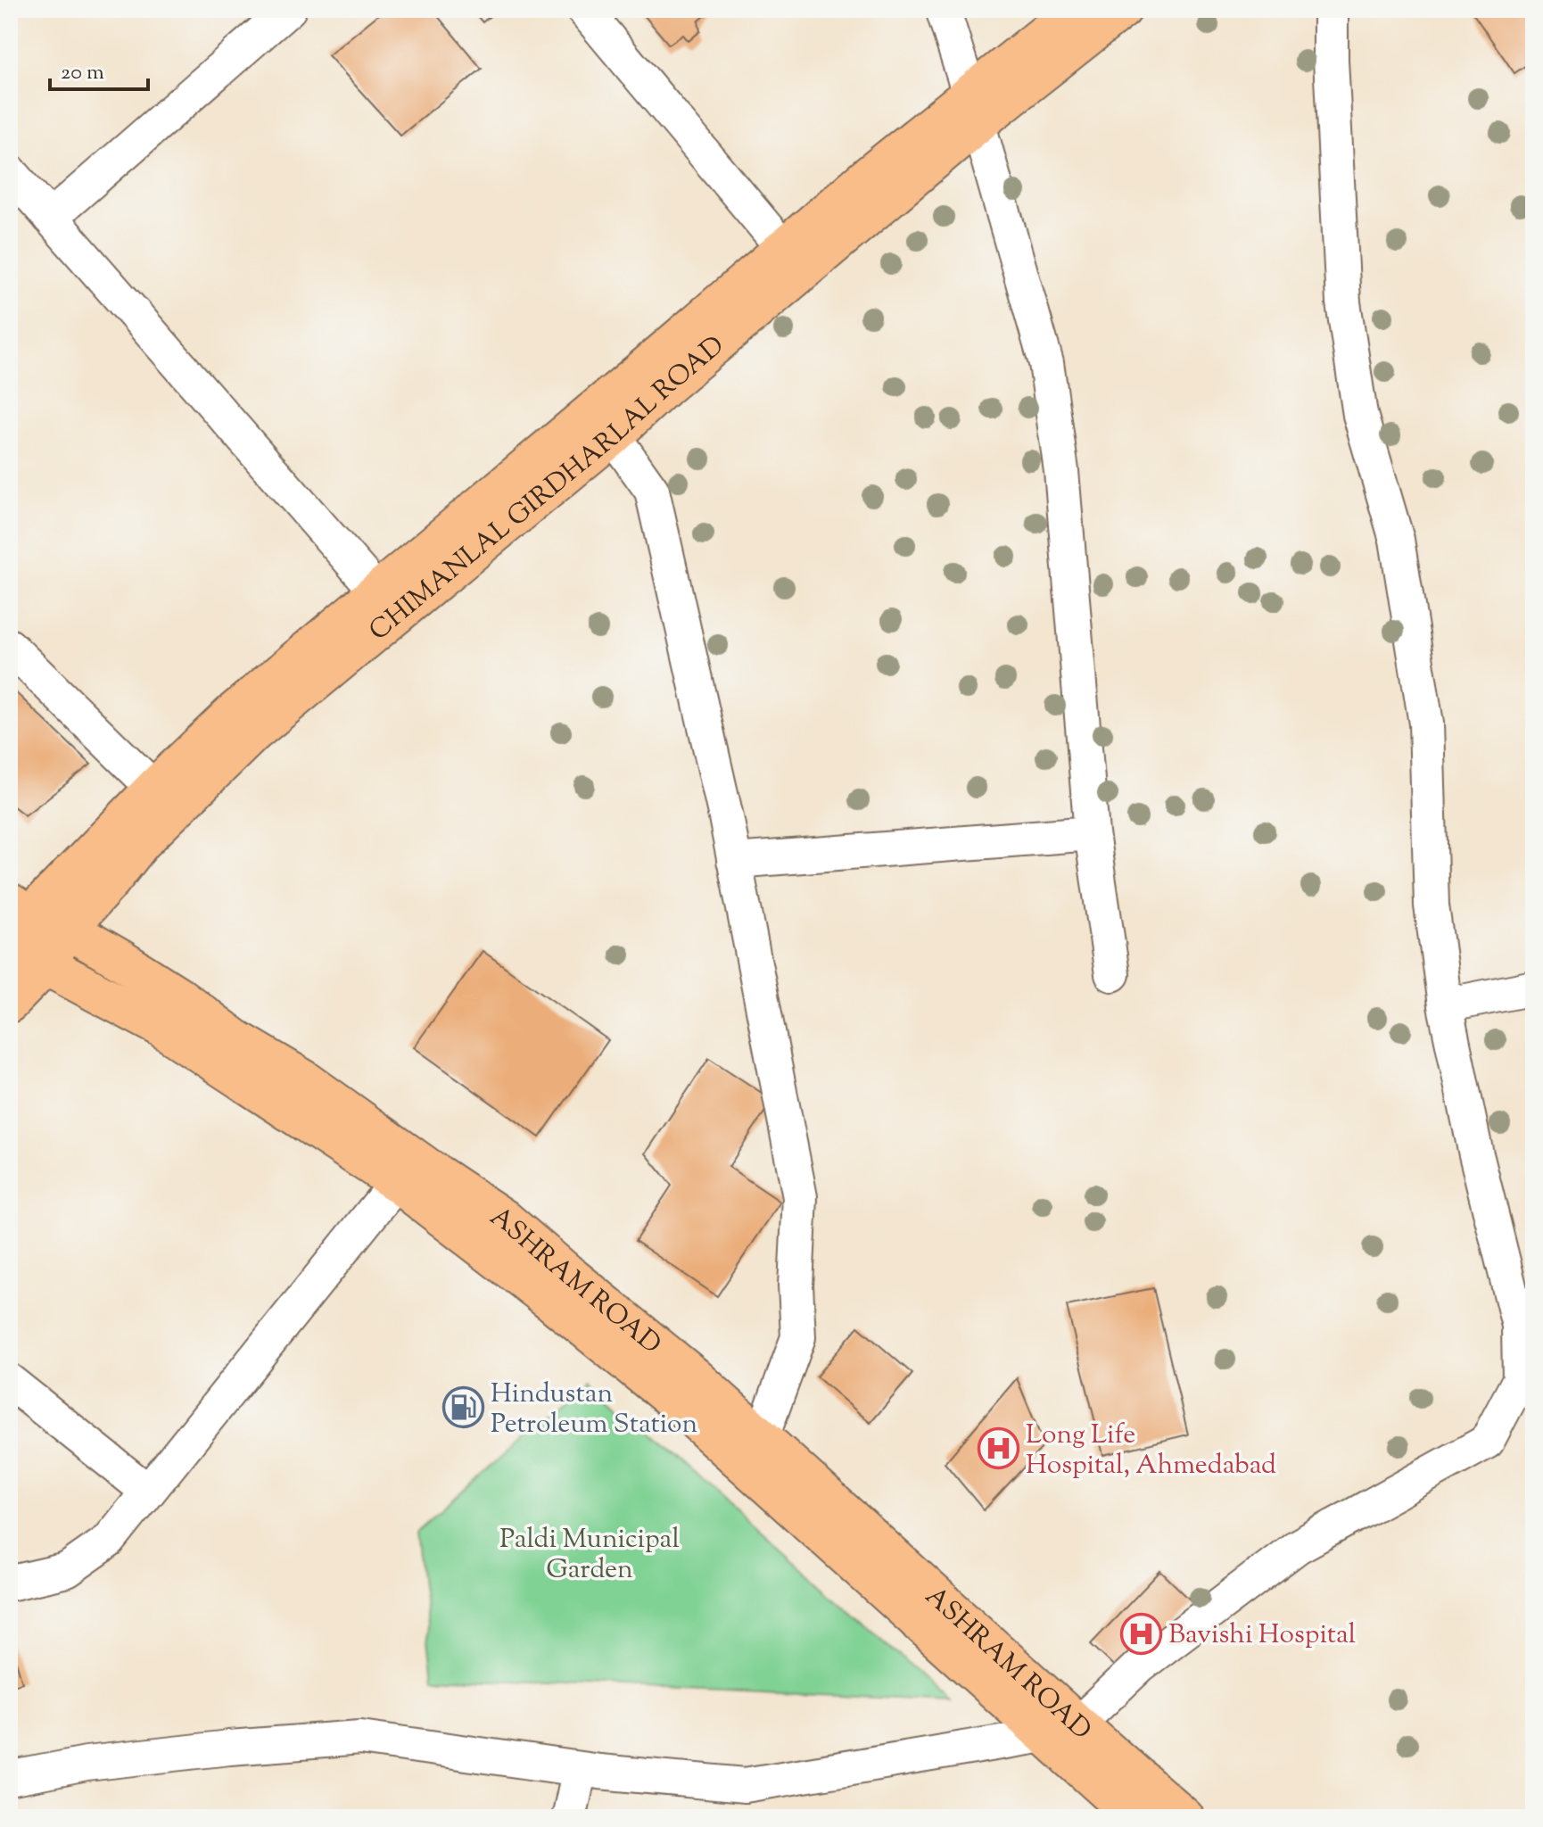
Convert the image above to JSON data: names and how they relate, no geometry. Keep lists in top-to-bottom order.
{
  "streets": {
    "main road": ["CHIMANLAL GIRDHARLAL ROAD", "ASHRAM ROAD"]
  },
  "crossings": [
    ["CHIMANLAL GIRDHARLAL ROAD", "ASHRAM ROAD"]
  ],
  "parks": ["Paldi Municipal Garden"],
  "places": {
    "fuel station": ["Hindustan Petroleum Station"],
    "hospital": ["Long Life Hospital, Ahmedabad", "Bavishi Hospital"]
  },
  "scale_bar": "20 m"
}
